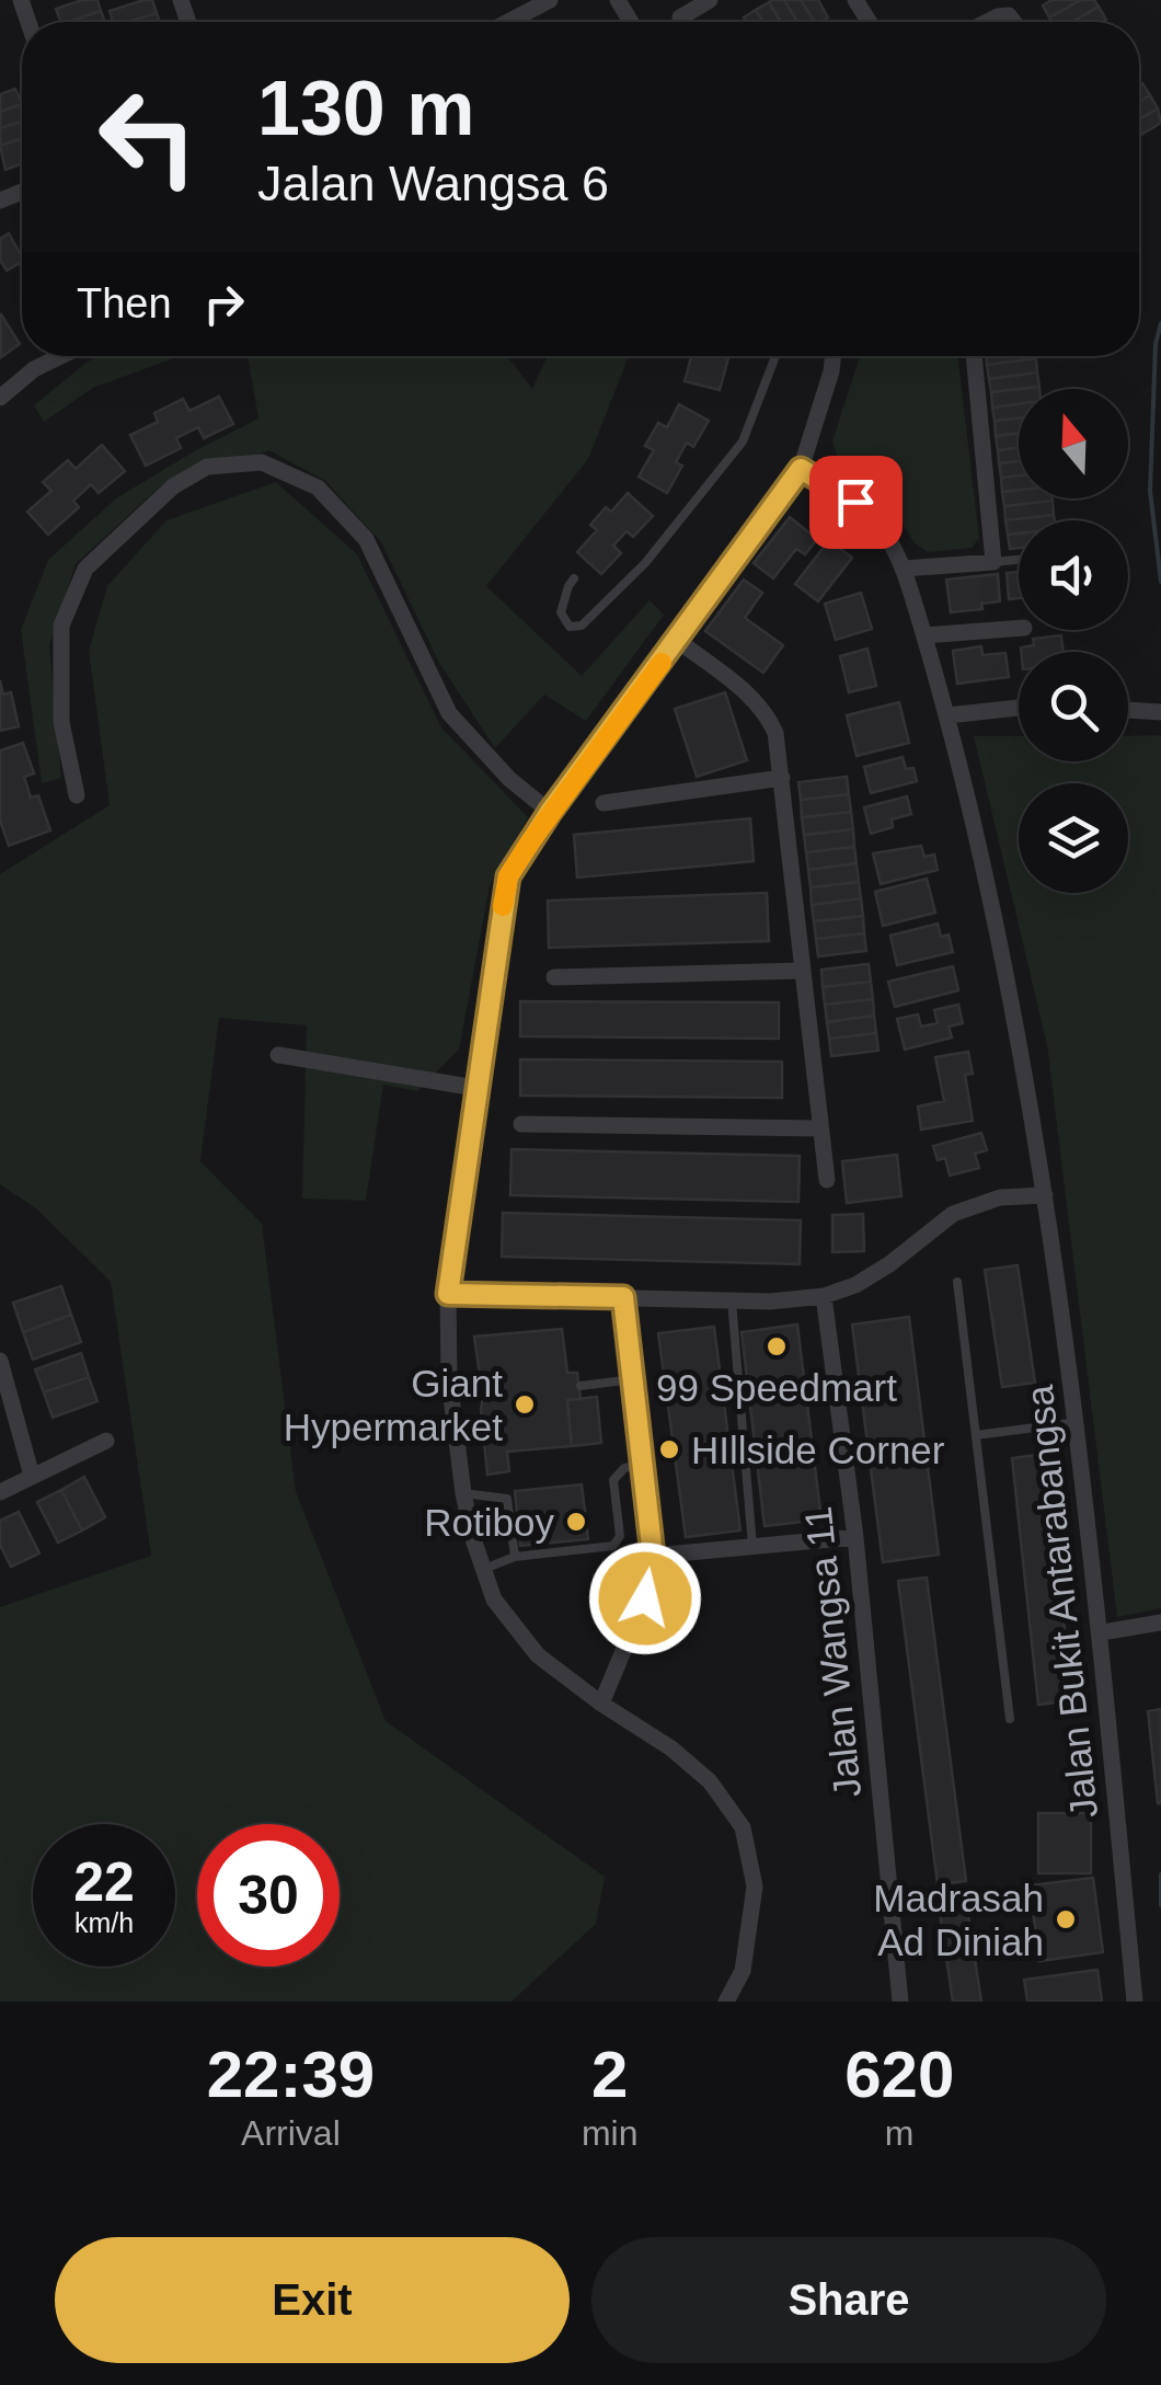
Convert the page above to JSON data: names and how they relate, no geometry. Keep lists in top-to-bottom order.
{
  "streets": {
    "street": ["Jalan Bukit Antarabangsa", "Jalan Wangsa 11"]
  },
  "places": [
    "99 Speedmart",
    "Giant Hypermarket",
    "HIllside Corner",
    "Rotiboy",
    "Madrasah Ad Diniah"
  ],
  "north": "top",
  "page": {
    "turn": ["130 m", "Jalan Wangsa 6"],
    "then": "Then",
    "speed": "22 km/h",
    "limit": "30",
    "eta": [
      "22:39",
      "Arrival",
      "2",
      "min",
      "620",
      "m"
    ],
    "buttons": ["Exit", "Share"]
  }
}
